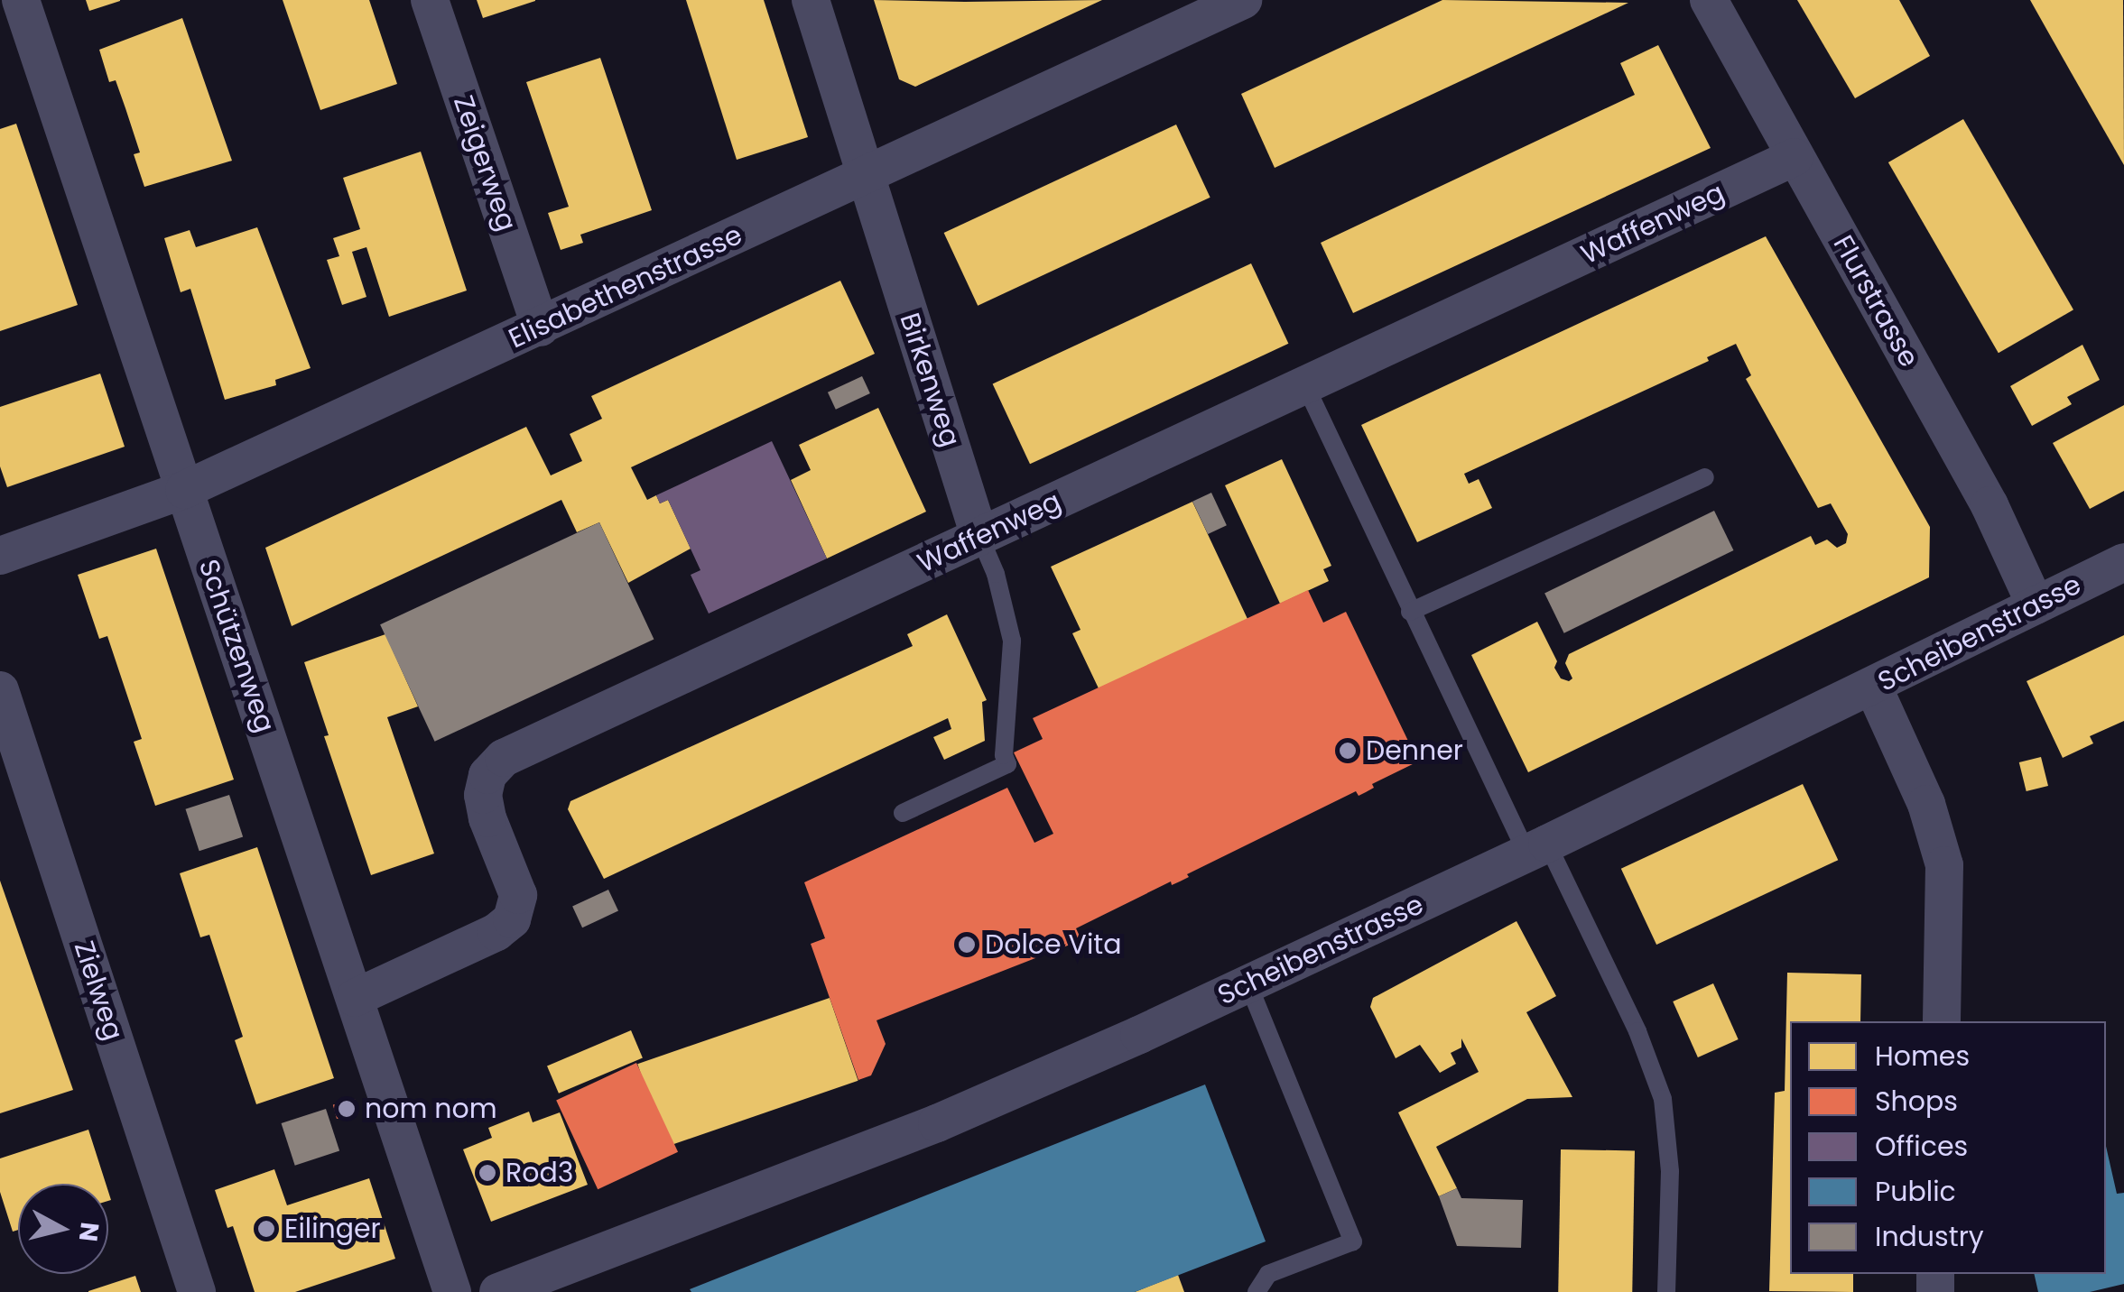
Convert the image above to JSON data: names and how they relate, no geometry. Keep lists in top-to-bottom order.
{
  "streets": {
    "street": [
      "Zeigerweg",
      "Waffenweg",
      "Elisabethenstrasse",
      "Flurstrasse",
      "Birkenweg",
      "Scheibenstrasse",
      "Schützenweg",
      "Zielweg"
    ]
  },
  "crossings": [
    ["Zeigerweg", "Elisabethenstrasse"],
    ["Waffenweg", "Flurstrasse"],
    ["Waffenweg", "Birkenweg"],
    ["Waffenweg", "Schützenweg"],
    ["Elisabethenstrasse", "Birkenweg"],
    ["Elisabethenstrasse", "Schützenweg"],
    ["Flurstrasse", "Scheibenstrasse"]
  ],
  "places": [
    "Denner",
    "Dolce Vita",
    "nom nom",
    "Rod3",
    "Eilinger"
  ],
  "legend": [
    "Homes",
    "Shops",
    "Offices",
    "Public",
    "Industry"
  ],
  "north": "right"
}
